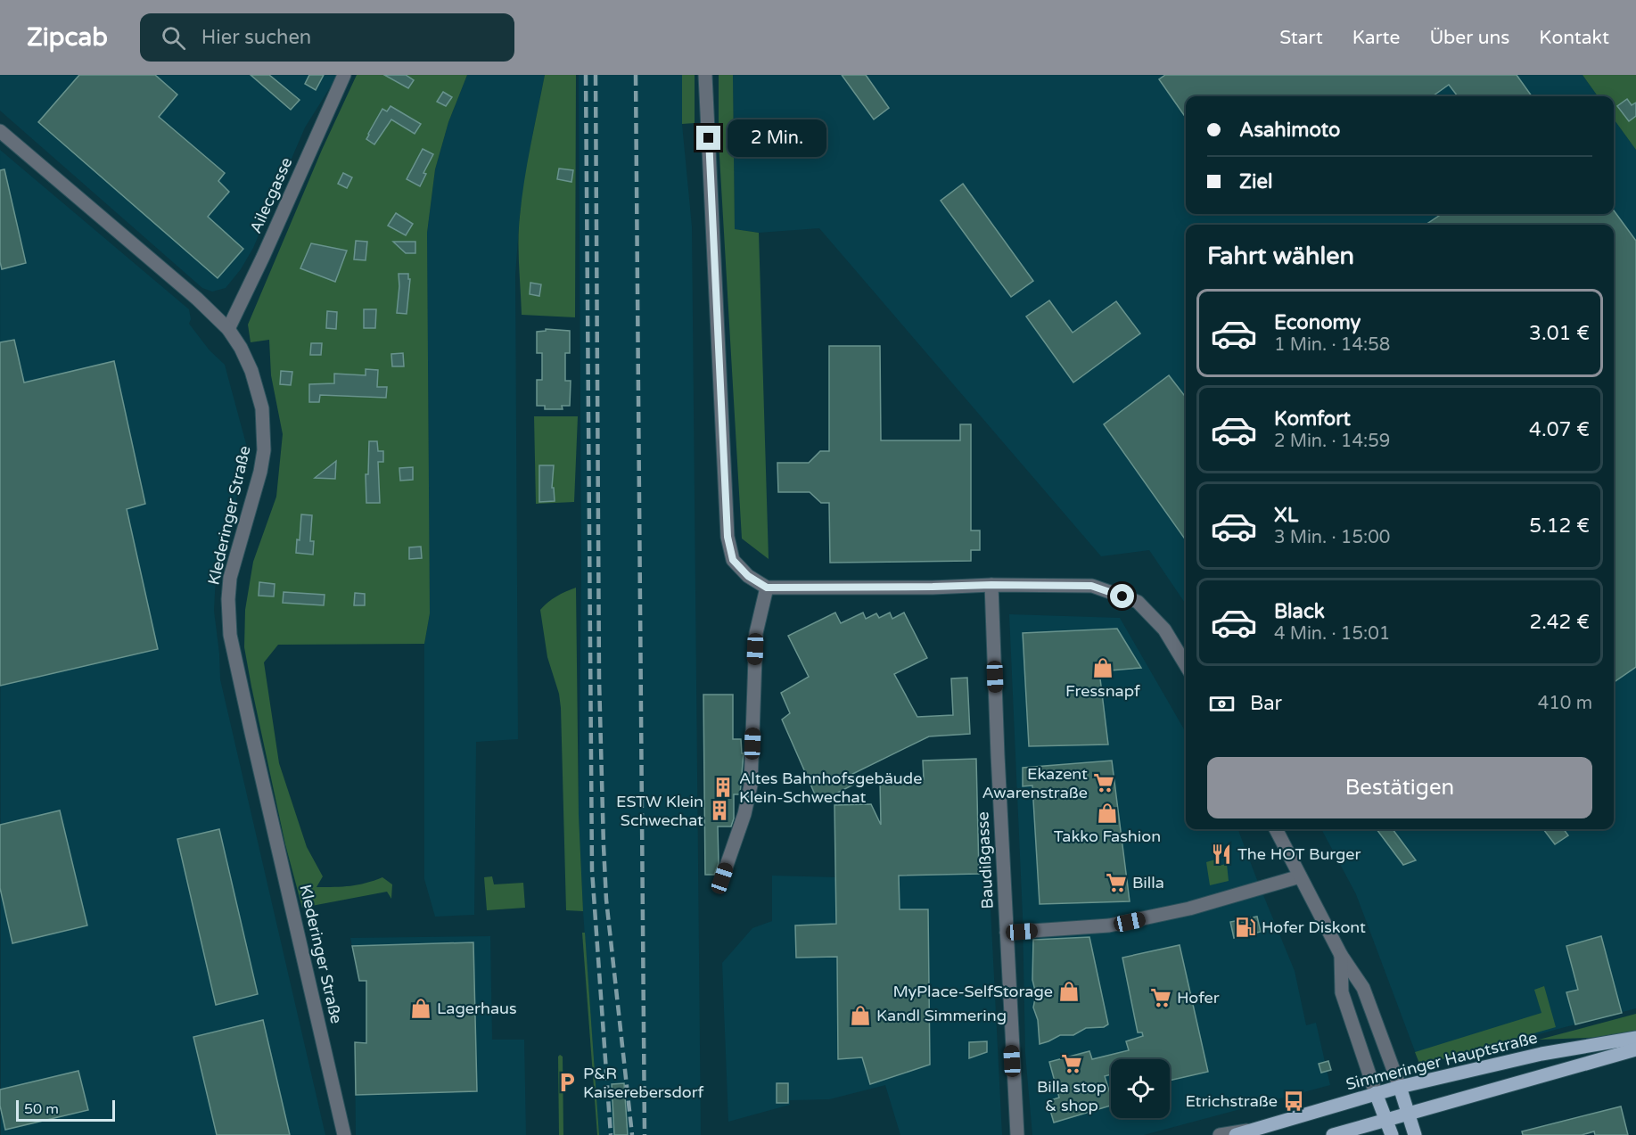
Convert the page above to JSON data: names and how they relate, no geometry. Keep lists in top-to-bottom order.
{
  "streets": {
    "main road": ["Simmeringer Hauptstraße"],
    "street": ["Ailecgasse", "Klederinger Straße", "Baudißgasse"]
  },
  "crossings": [
    ["Ailecgasse", "Klederinger Straße"]
  ],
  "places": {
    "shop": [
      "Fressnapf",
      "Takko Fashion",
      "MyPlace-SelfStorage",
      "Lagerhaus",
      "Kandl Simmering"
    ],
    "supermarket": [
      "Ekazent Awarenstraße",
      "Billa",
      "Hofer",
      "Billa stop & shop"
    ],
    "building": ["Altes Bahnhofsgebäude Klein-Schwechat", "ESTW Klein Schwechat"],
    "restaurant": ["The HOT Burger"],
    "fuel station": ["Hofer Diskont"],
    "parking": ["P&R Kaiserebersdorf"],
    "bus stop": ["Etrichstraße"]
  },
  "scale_bar": "50 m",
  "page": {
    "header": "Zipcab",
    "search": "Hier suchen",
    "nav": [
      "Start",
      "Karte",
      "Über uns",
      "Kontakt"
    ],
    "banner": ["Asahimoto", "Ziel"],
    "bubble": "2 Min.",
    "heading": "Fahrt wählen",
    "list": [
      {
        "name": "Economy",
        "note": "1 Min. · 14:58",
        "value": "3.01 €"
      },
      {
        "name": "Komfort",
        "note": "2 Min. · 14:59",
        "value": "4.07 €"
      },
      {
        "name": "XL",
        "note": "3 Min. · 15:00",
        "value": "5.12 €"
      },
      {
        "name": "Black",
        "note": "4 Min. · 15:01",
        "value": "2.42 €"
      }
    ],
    "pay": ["Bar", "410 m"],
    "buttons": "Bestätigen",
    "scale": "50 m"
  }
}
